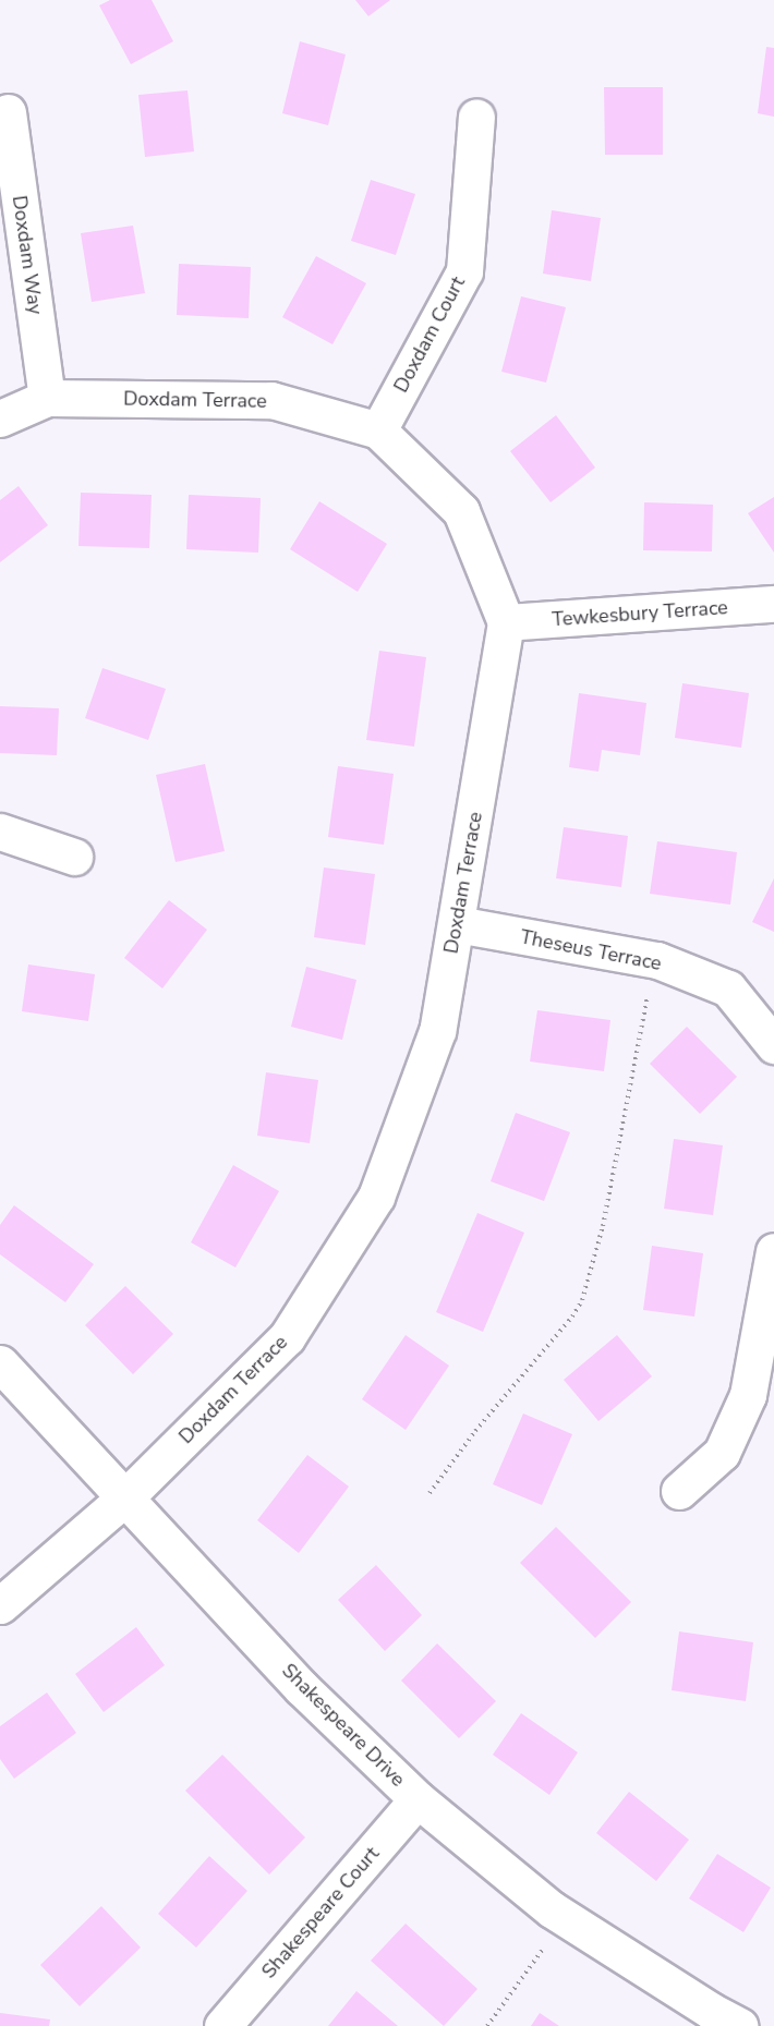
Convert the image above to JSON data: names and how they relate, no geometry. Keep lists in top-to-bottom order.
{
  "streets": {
    "street": [
      "Doxdam Way",
      "Doxdam Court",
      "Doxdam Terrace",
      "Tewkesbury Terrace",
      "Theseus Terrace",
      "Shakespeare Drive",
      "Shakespeare Court"
    ]
  },
  "crossings": [
    ["Doxdam Way", "Doxdam Terrace"],
    ["Doxdam Court", "Doxdam Terrace"],
    ["Doxdam Terrace", "Tewkesbury Terrace"],
    ["Doxdam Terrace", "Theseus Terrace"],
    ["Doxdam Terrace", "Shakespeare Drive"],
    ["Shakespeare Drive", "Shakespeare Court"]
  ]
}
